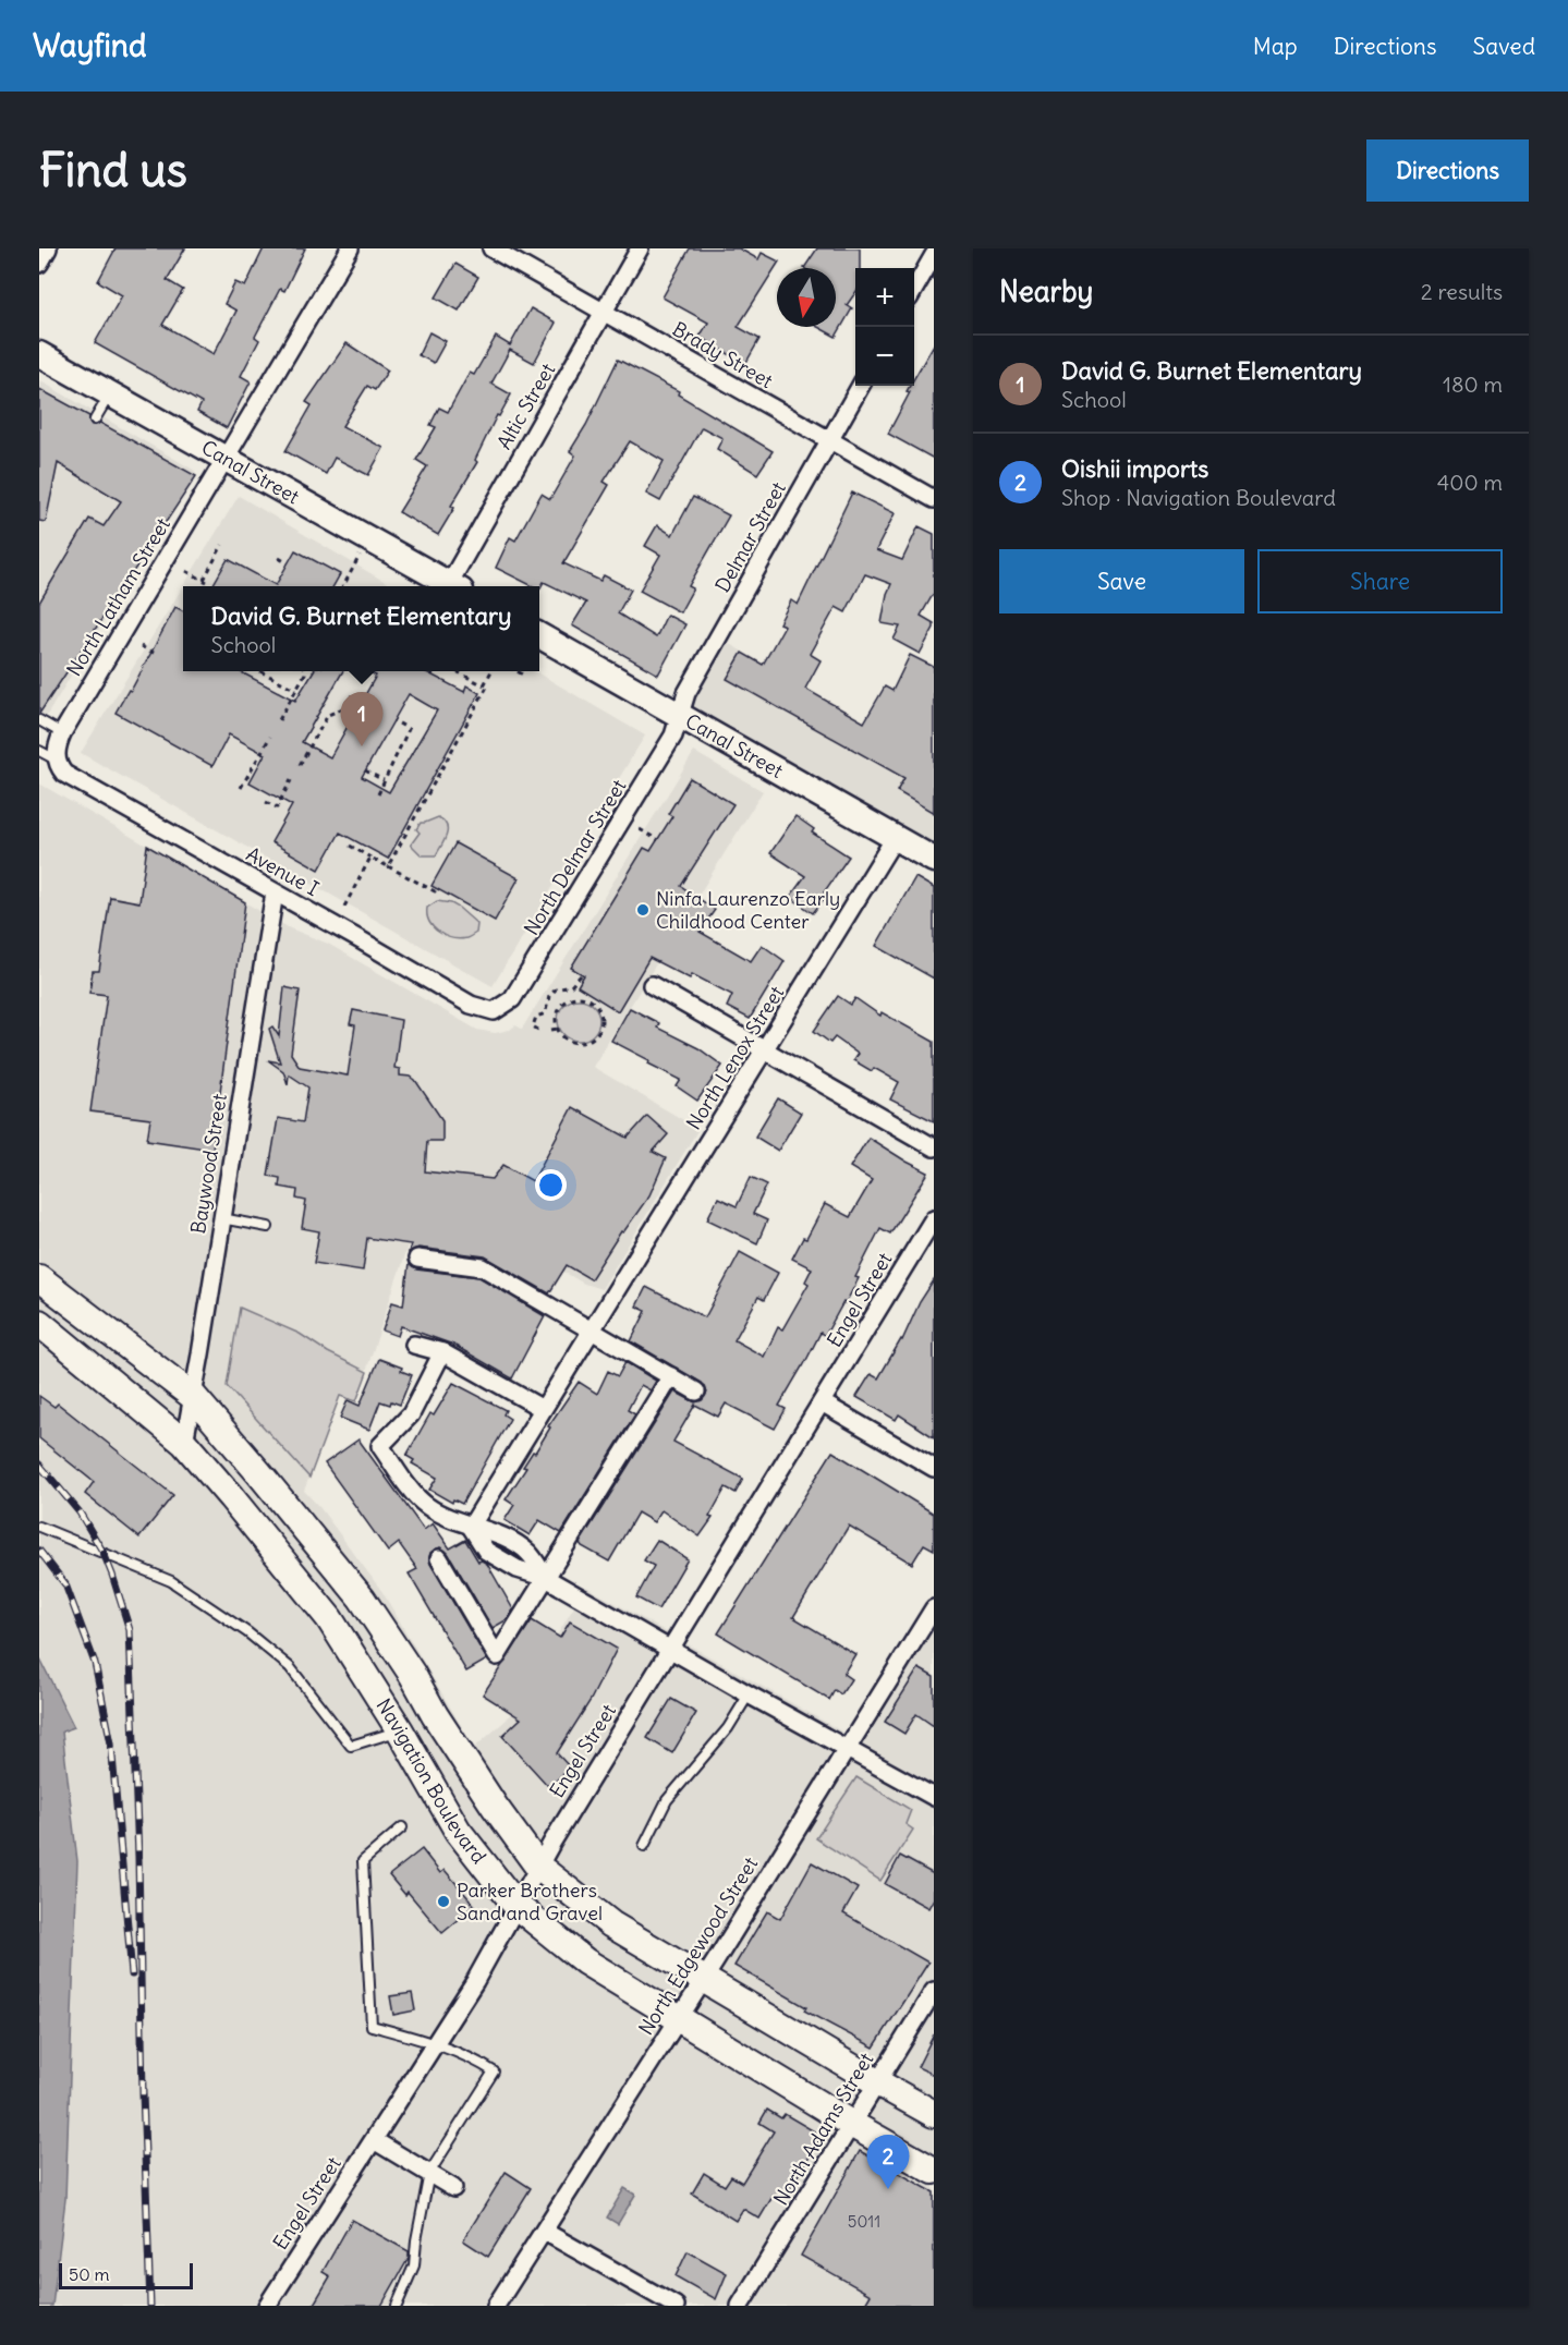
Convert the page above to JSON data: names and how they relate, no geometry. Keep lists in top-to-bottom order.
{
  "streets": {
    "main road": ["Navigation Boulevard"],
    "street": [
      "Brady Street",
      "Altic Street",
      "Canal Street",
      "Delmar Street",
      "North Latham Street",
      "North Delmar Street",
      "Avenue I",
      "North Lenox Street",
      "Baywood Street",
      "Engel Street",
      "North Edgewood Street",
      "North Adams Street"
    ]
  },
  "crossings": [
    ["Brady Street", "Altic Street"],
    ["Brady Street", "Delmar Street"],
    ["Canal Street", "Delmar Street"],
    ["Canal Street", "North Latham Street"],
    ["Canal Street", "North Delmar Street"],
    ["Canal Street", "North Lenox Street"],
    ["Delmar Street", "North Delmar Street"],
    ["North Latham Street", "Avenue I"],
    ["North Delmar Street", "Avenue I"],
    ["Avenue I", "Baywood Street"],
    ["Baywood Street", "Navigation Boulevard"],
    ["Engel Street", "Navigation Boulevard"],
    ["Navigation Boulevard", "North Edgewood Street"],
    ["Navigation Boulevard", "North Adams Street"]
  ],
  "places": ["Ninfa Laurenzo Early Childhood Center", "Parker Brothers Sand and Gravel"],
  "house_numbers": ["5011"],
  "scale_bar": "50 m",
  "north": "bottom",
  "page": {
    "header": "Wayfind",
    "nav": ["Map", "Directions", "Saved"],
    "buttons": [
      "Directions",
      ["Save", "Share"]
    ],
    "title": "Find us",
    "heading": ["Nearby", "2 results"],
    "map_buttons": ["+", "−"],
    "list": [
      {
        "mark": "1",
        "name": "David G. Burnet Elementary",
        "note": "School",
        "value": "180 m"
      },
      {
        "mark": "2",
        "name": "Oishii imports",
        "note": "Shop · Navigation Boulevard",
        "value": "400 m"
      }
    ],
    "popup": ["David G. Burnet Elementary", "School"],
    "pins": ["1", "2"],
    "scale": "50 m"
  }
}
